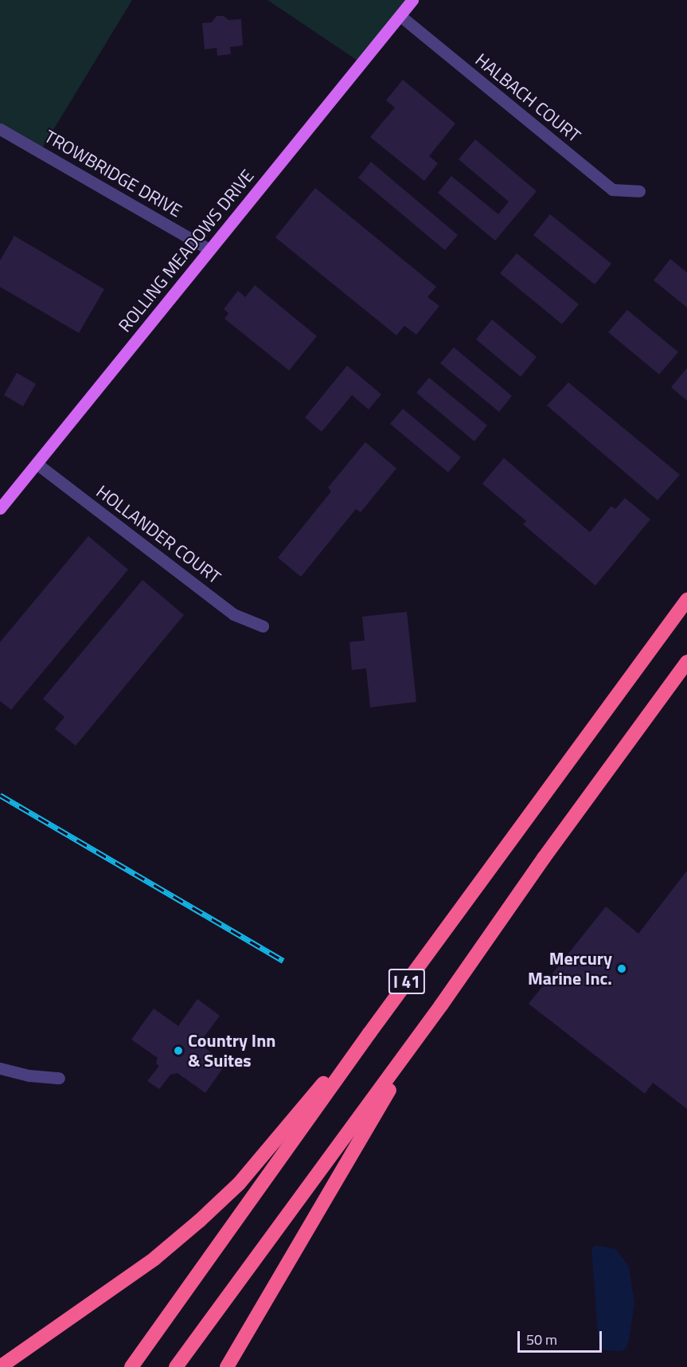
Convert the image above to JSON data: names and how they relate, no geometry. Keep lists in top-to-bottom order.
{
  "streets": {
    "highway": ["I 41"],
    "main road": ["ROLLING MEADOWS DRIVE"],
    "street": ["HALBACH COURT", "TROWBRIDGE DRIVE", "HOLLANDER COURT"]
  },
  "crossings": [
    ["HALBACH COURT", "ROLLING MEADOWS DRIVE"],
    ["TROWBRIDGE DRIVE", "ROLLING MEADOWS DRIVE"],
    ["ROLLING MEADOWS DRIVE", "HOLLANDER COURT"]
  ],
  "places": ["Mercury Marine Inc.", "Country Inn & Suites"],
  "scale_bar": "50 m"
}
